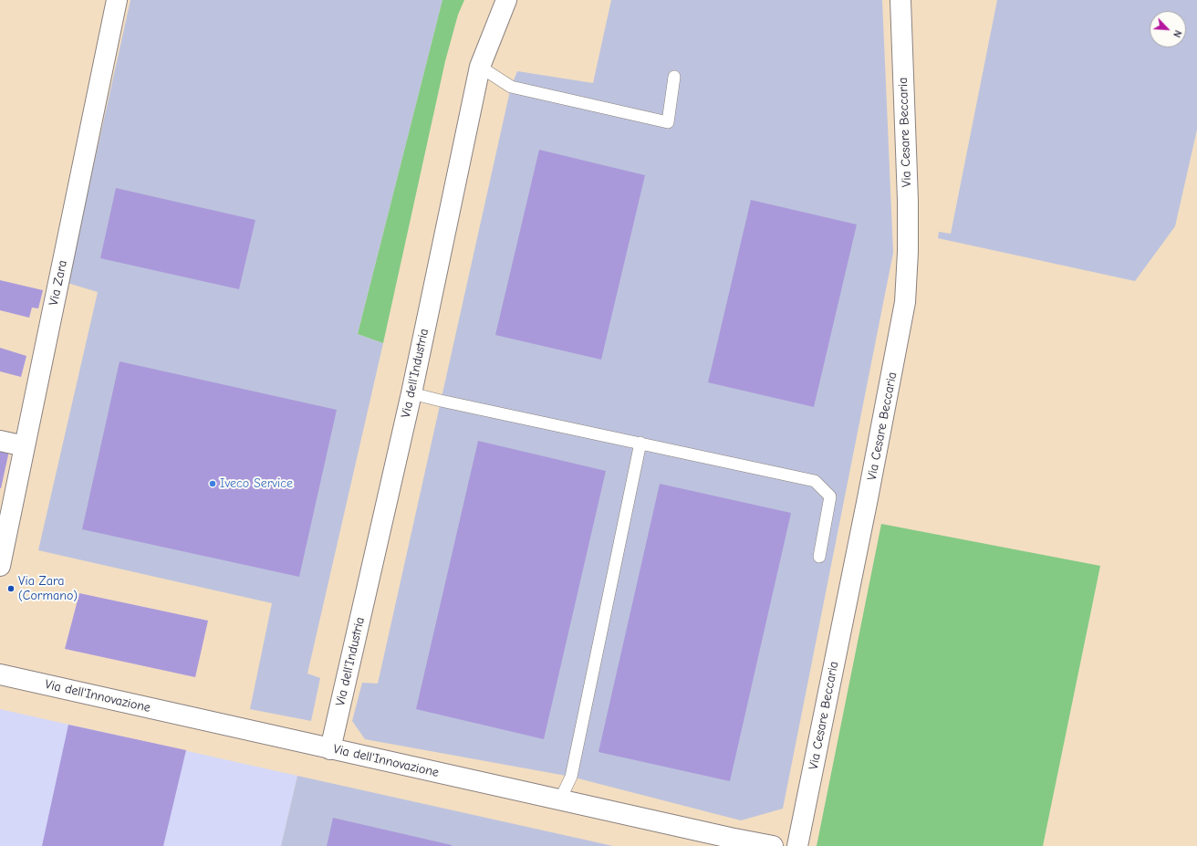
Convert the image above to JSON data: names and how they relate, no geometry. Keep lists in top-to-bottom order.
{
  "streets": {
    "street": [
      "Via Cesare Beccaria",
      "Via Zara",
      "Via dell'Industria",
      "Via dell'Innovazione"
    ]
  },
  "crossings": [
    ["Via dell'Industria", "Via dell'Innovazione"]
  ],
  "places": ["Iveco Service", "Via Zara (Cormano)"],
  "north": "bottom right"
}
